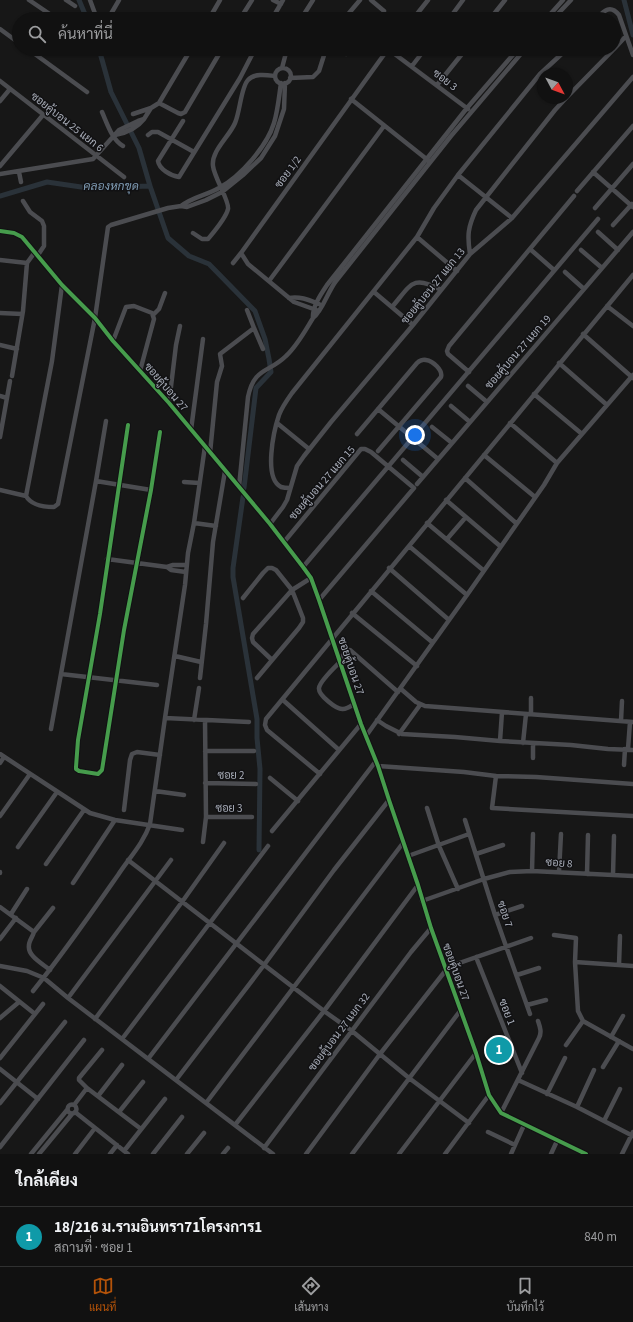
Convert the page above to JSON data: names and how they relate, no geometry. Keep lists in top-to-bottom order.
{
  "streets": {
    "street": [
      "ซอย 3",
      "ซอยคู้บอน 25 แยก 6",
      "ซอย 1/2",
      "ซอยคู้บอน 27 แยก 13",
      "ซอยคู้บอน 27 แยก 19",
      "ซอยคู้บอน 27",
      "ซอยคู้บอน 27 แยก 15",
      "ซอย 2",
      "ซอย 8",
      "ซอย 7",
      "ซอย 1",
      "ซอยคู้บอน 27 แยก 32"
    ]
  },
  "crossings": [
    ["ซอยคู้บอน 27 แยก 13", "ซอยคู้บอน 27"],
    ["ซอยคู้บอน 27", "ซอยคู้บอน 27 แยก 15"],
    ["ซอยคู้บอน 27", "ซอย 8"],
    ["ซอยคู้บอน 27", "ซอยคู้บอน 27 แยก 32"],
    ["ซอย 8", "ซอย 7"]
  ],
  "water": ["คลองหกขุด"],
  "north": "bottom right",
  "page": {
    "search": "ค้นหาที่นี่",
    "pins": "1",
    "heading": "ใกล้เคียง",
    "list": [
      {
        "mark": "1",
        "name": "18/216 ม.รามอินทรา71โครงการ1",
        "note": "สถานที่ · ซอย 1",
        "value": "840 m"
      }
    ],
    "nav": ["แผนที่", "เส้นทาง", "บันทึกไว้"]
  }
}
